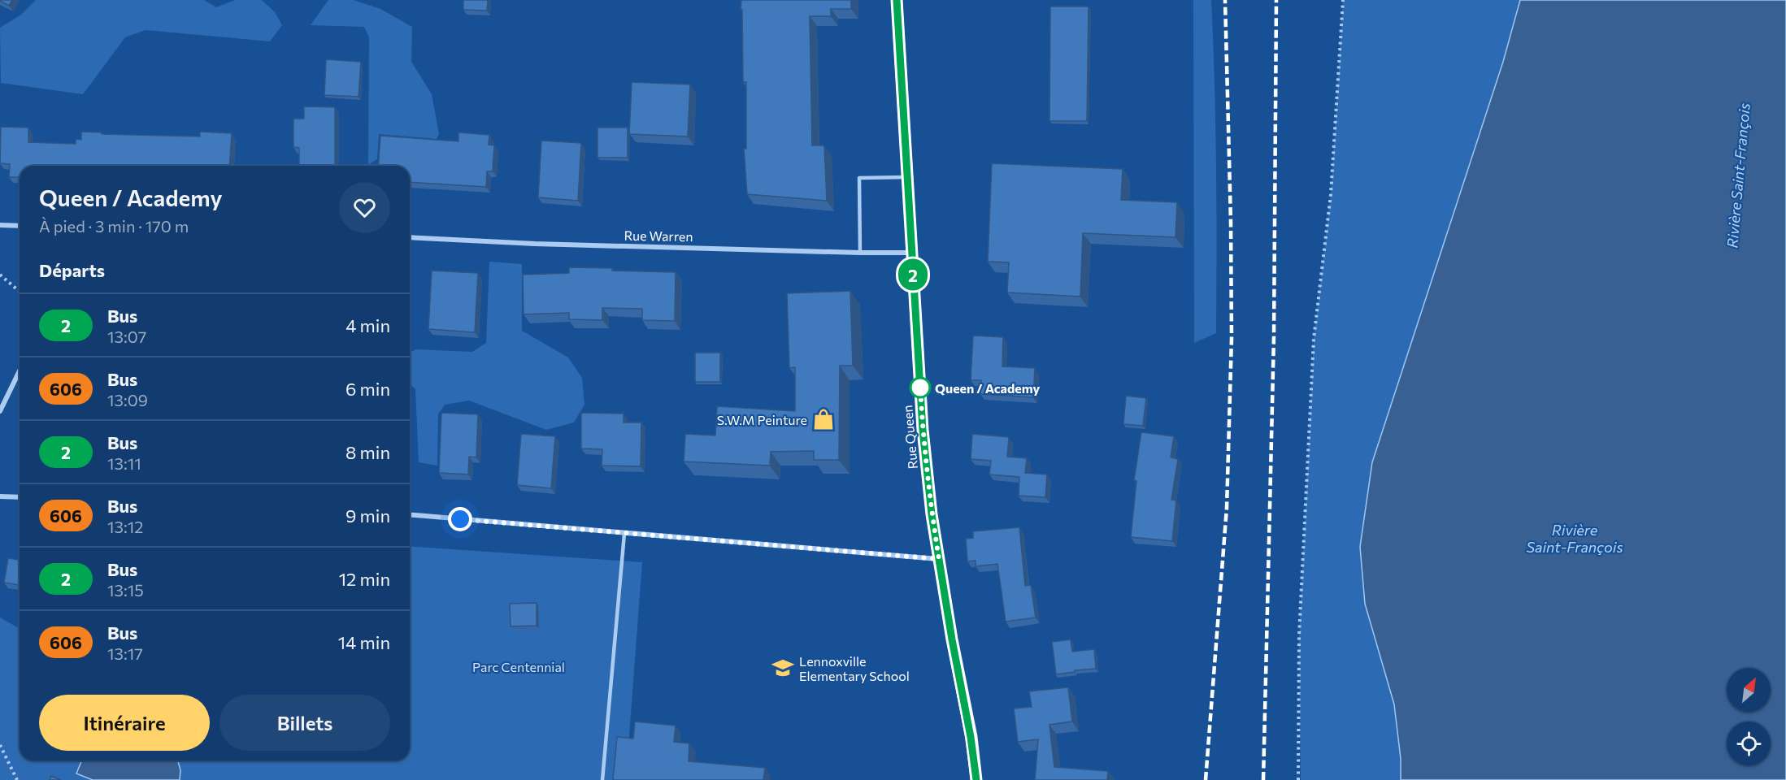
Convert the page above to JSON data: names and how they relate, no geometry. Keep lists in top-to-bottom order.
{
  "streets": {
    "main road": ["Rue Queen"],
    "street": ["Rue Warren"]
  },
  "crossings": [
    ["Rue Warren", "Rue Queen"]
  ],
  "water": ["Rivière Saint-François"],
  "parks": ["Parc Centennial"],
  "places": {
    "other": ["Queen / Academy"],
    "shop": ["S.W.M Peinture"],
    "school or university": ["Lennoxville Elementary School"]
  },
  "lines": ["bus line 2"],
  "north": "top right",
  "page": {
    "on_map": "2",
    "heading": [
      ["Queen / Academy", "À pied · 3 min · 170 m"],
      "Départs"
    ],
    "list": [
      {
        "mark": "2",
        "name": "Bus",
        "note": "13:07",
        "value": "4 min"
      },
      {
        "mark": "606",
        "name": "Bus",
        "note": "13:09",
        "value": "6 min"
      },
      {
        "mark": "2",
        "name": "Bus",
        "note": "13:11",
        "value": "8 min"
      },
      {
        "mark": "606",
        "name": "Bus",
        "note": "13:12",
        "value": "9 min"
      },
      {
        "mark": "2",
        "name": "Bus",
        "note": "13:15",
        "value": "12 min"
      },
      {
        "mark": "606",
        "name": "Bus",
        "note": "13:17",
        "value": "14 min"
      }
    ],
    "buttons": ["Itinéraire", "Billets"]
  }
}
